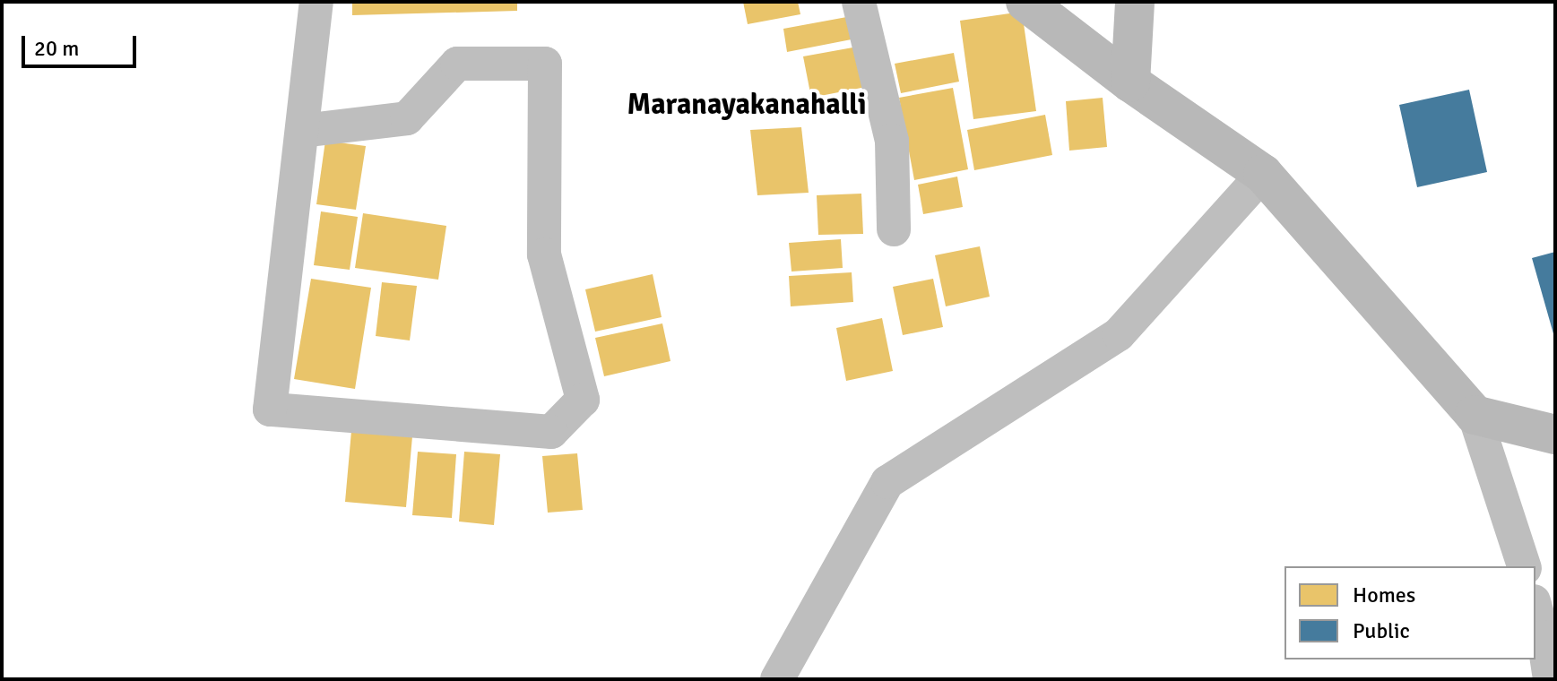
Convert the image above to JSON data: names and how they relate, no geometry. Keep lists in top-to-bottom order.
{
  "districts": ["Maranayakanahalli"],
  "legend": ["Homes", "Public"],
  "scale_bar": "20 m"
}
